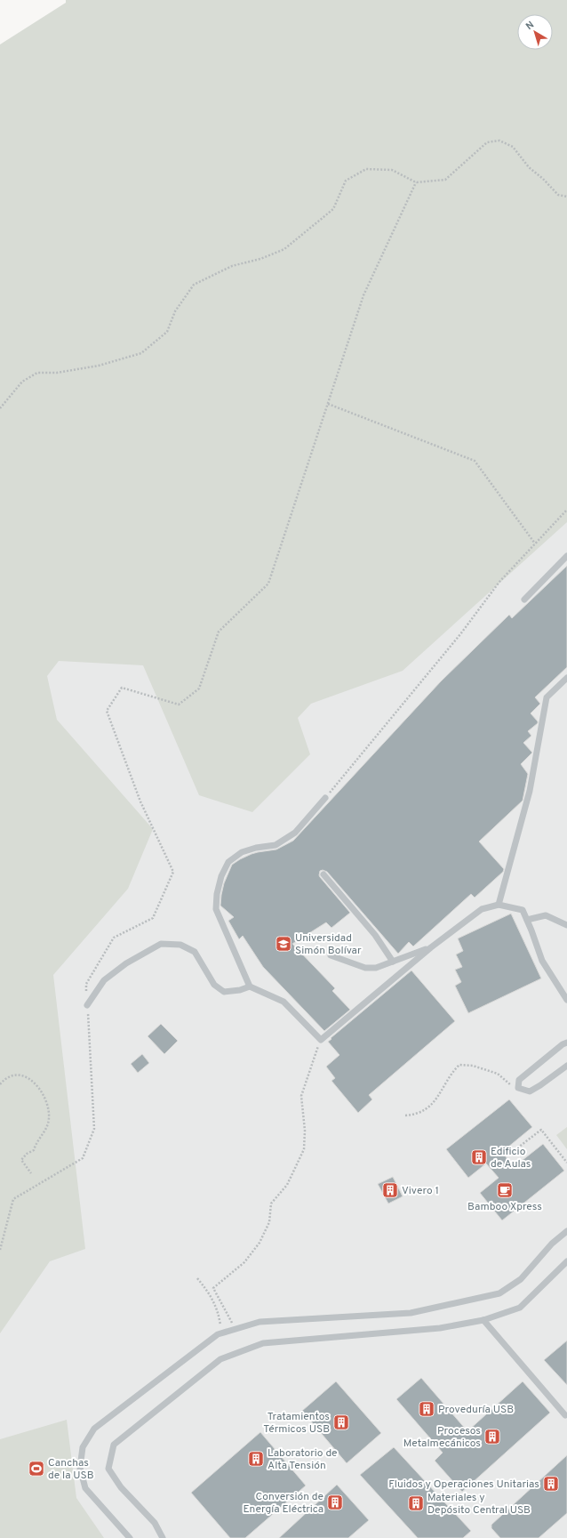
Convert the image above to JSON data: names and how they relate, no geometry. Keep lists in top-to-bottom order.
{
  "places": {
    "school or university": ["Universidad Simón Bolívar"],
    "building": [
      "Edificio de Aulas",
      "Vivero 1",
      "Proveduría USB",
      "Tratamientos Térmicos USB",
      "Procesos Metalmecánicos",
      "Laboratorio de Alta Tensión",
      "Fluidos y Operaciones Unitarias",
      "Conversión de Energía Eléctrica",
      "Materiales y Depósito Central USB"
    ],
    "cafe": ["Bamboo Xpress"],
    "sports": ["Canchas de la USB"]
  },
  "north": "top left"
}
